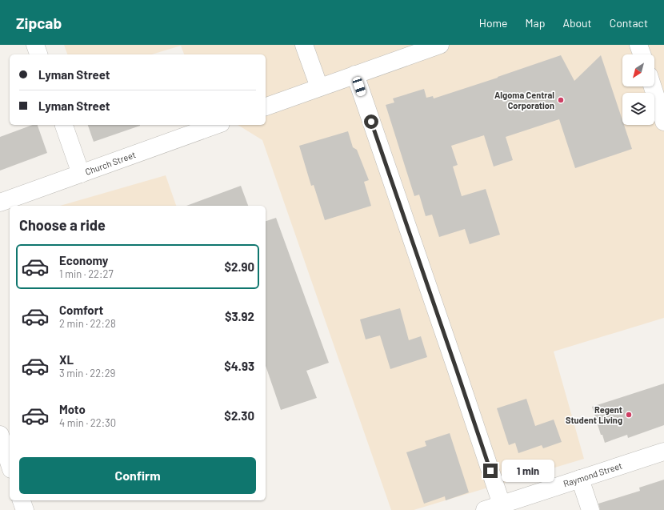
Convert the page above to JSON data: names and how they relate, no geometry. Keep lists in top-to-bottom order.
{
  "streets": {
    "street": ["Church Street", "Raymond Street"]
  },
  "places": ["Algoma Central Corporation", "Regent Student Living"],
  "north": "bottom left",
  "page": {
    "header": "Zipcab",
    "nav": [
      "Home",
      "Map",
      "About",
      "Contact"
    ],
    "banner": ["Lyman Street", "Lyman Street"],
    "heading": "Choose a ride",
    "list": [
      {
        "name": "Economy",
        "note": "1 min · 22:27",
        "value": "$2.90"
      },
      {
        "name": "Comfort",
        "note": "2 min · 22:28",
        "value": "$3.92"
      },
      {
        "name": "XL",
        "note": "3 min · 22:29",
        "value": "$4.93"
      },
      {
        "name": "Moto",
        "note": "4 min · 22:30",
        "value": "$2.30"
      }
    ],
    "buttons": "Confirm",
    "bubble": "1 min"
  }
}
